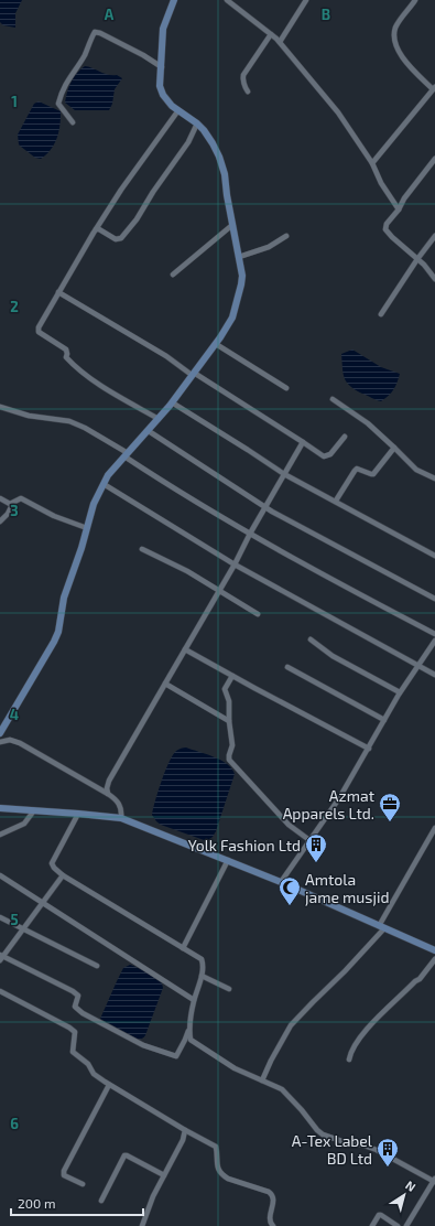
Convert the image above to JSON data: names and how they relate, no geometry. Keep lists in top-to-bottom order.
{
  "places": {
    "office": ["Azmat Apparels Ltd."],
    "building": ["Yolk Fashion Ltd", "A-Tex Label BD Ltd"],
    "mosque": ["Amtola jame musjid"]
  },
  "scale_bar": "200 m",
  "north": "top right",
  "grid": {
    "columns": ["A", "B"],
    "rows": [
      "1",
      "2",
      "3",
      "4",
      "5",
      "6"
    ]
  }
}
